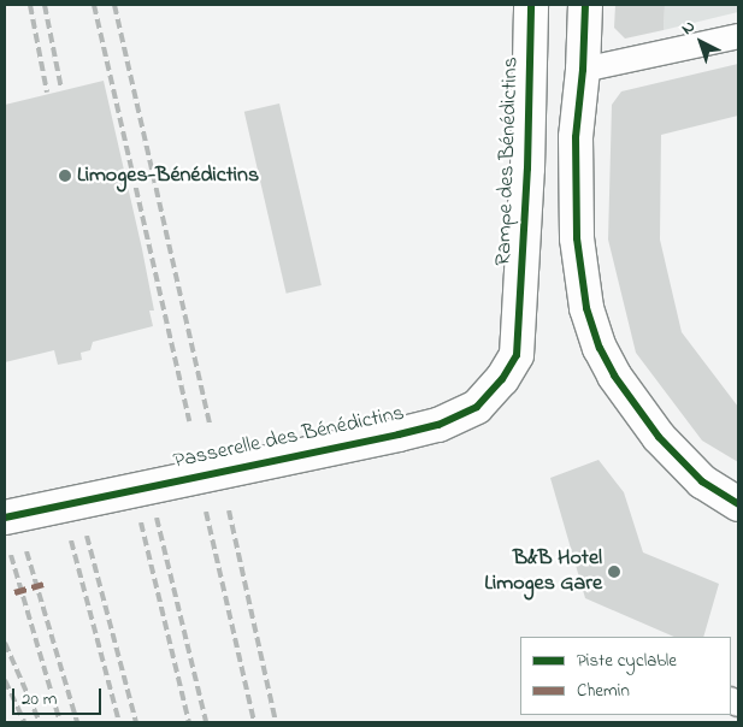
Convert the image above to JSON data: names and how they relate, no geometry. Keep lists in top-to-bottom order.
{
  "streets": {
    "street": ["Rampe des Bénédictins", "Passerelle des Bénédictins"]
  },
  "crossings": [
    ["Rampe des Bénédictins", "Passerelle des Bénédictins"]
  ],
  "places": ["Limoges-Bénédictins", "B&B Hotel Limoges Gare"],
  "legend": ["Piste cyclable", "Chemin"],
  "scale_bar": "20 m",
  "north": "top left"
}
